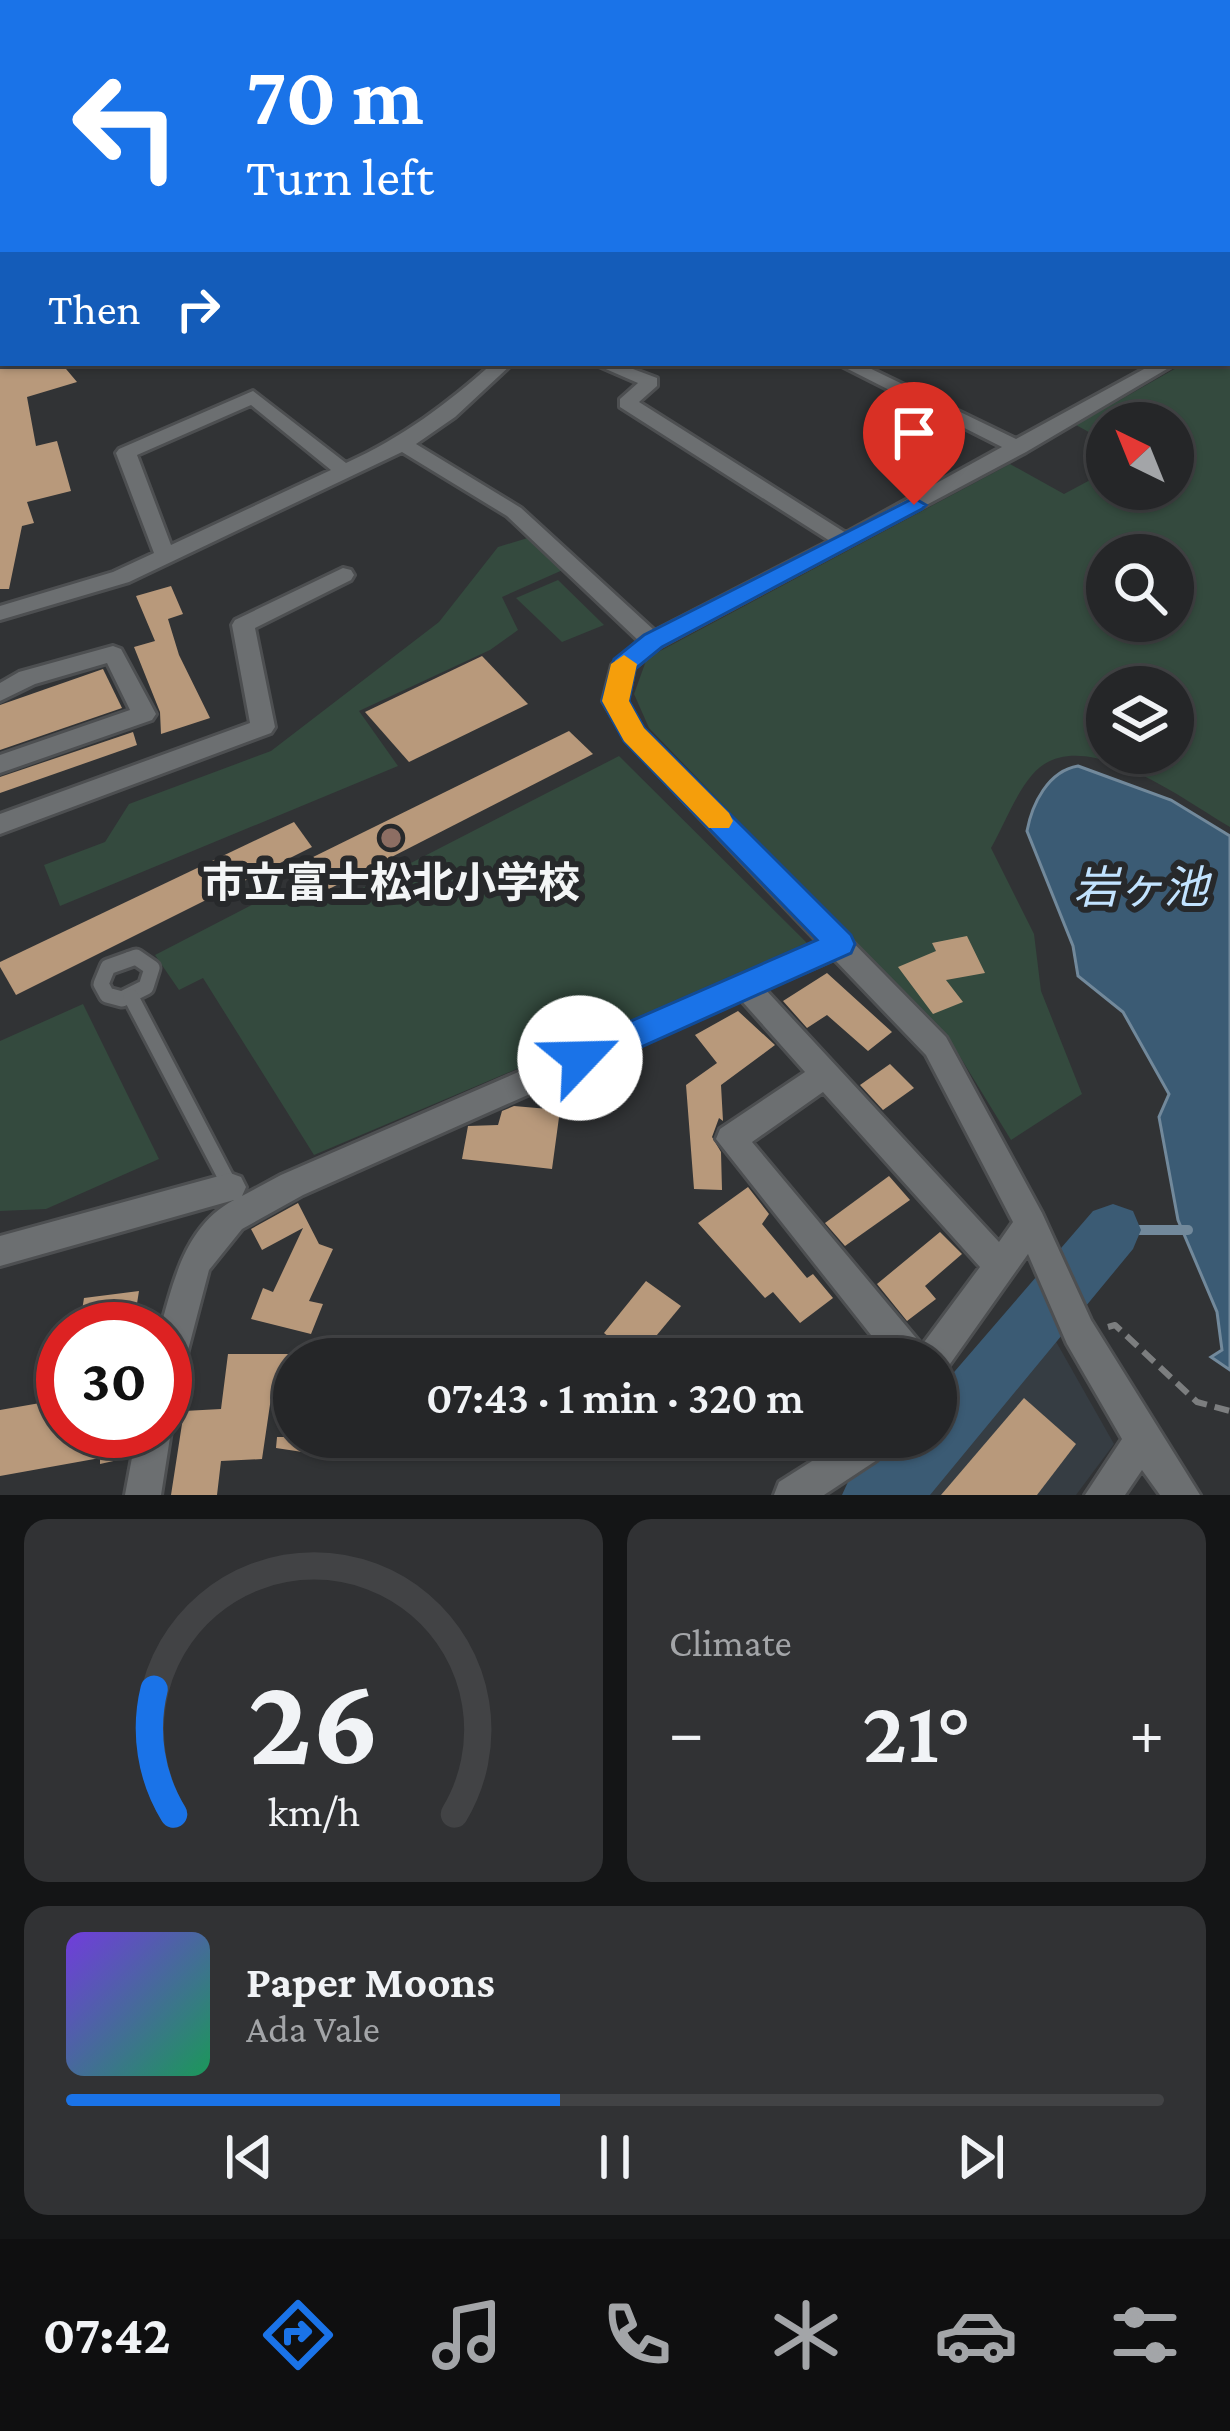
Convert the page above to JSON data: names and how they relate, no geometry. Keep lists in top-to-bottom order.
{
  "water": ["岩ヶ池"],
  "places": ["市立富士松北小学校"],
  "north": "top left",
  "page": {
    "turn": ["70 m", "Turn left"],
    "then": "Then",
    "limit": "30",
    "trip": "07:43 · 1 min · 320 m",
    "tile": "Climate",
    "heat": ["−", "21°", "+"],
    "song": ["Paper Moons", "Ada Vale"],
    "tabs": "07:42",
    "gauge": ["26", "km/h"]
  }
}
